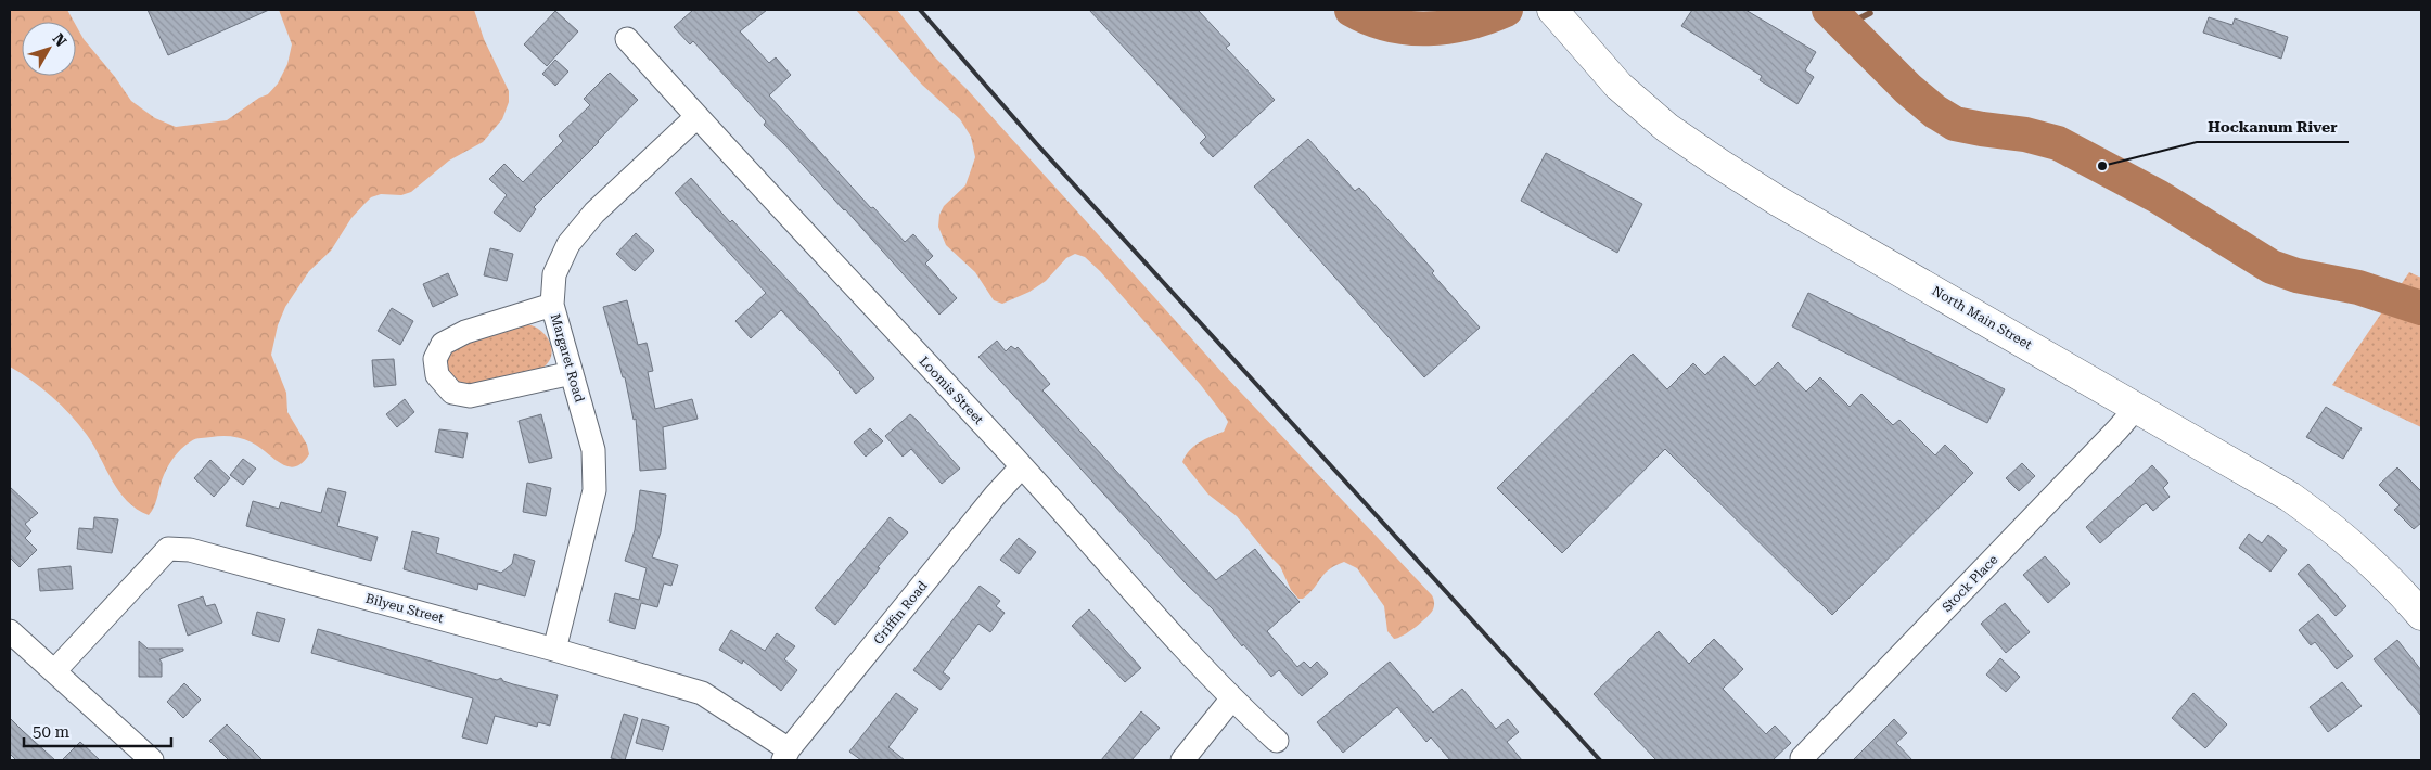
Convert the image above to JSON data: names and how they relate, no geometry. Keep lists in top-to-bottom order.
{
  "streets": {
    "main road": ["North Main Street"],
    "street": [
      "Margaret Road",
      "Loomis Street",
      "Stock Place",
      "Bilyeu Street",
      "Griffin Road"
    ]
  },
  "crossings": [
    ["North Main Street", "Stock Place"],
    ["Margaret Road", "Loomis Street"],
    ["Margaret Road", "Bilyeu Street"],
    ["Loomis Street", "Griffin Road"],
    ["Bilyeu Street", "Griffin Road"]
  ],
  "places": ["Hockanum River"],
  "scale_bar": "50 m",
  "north": "top right"
}
